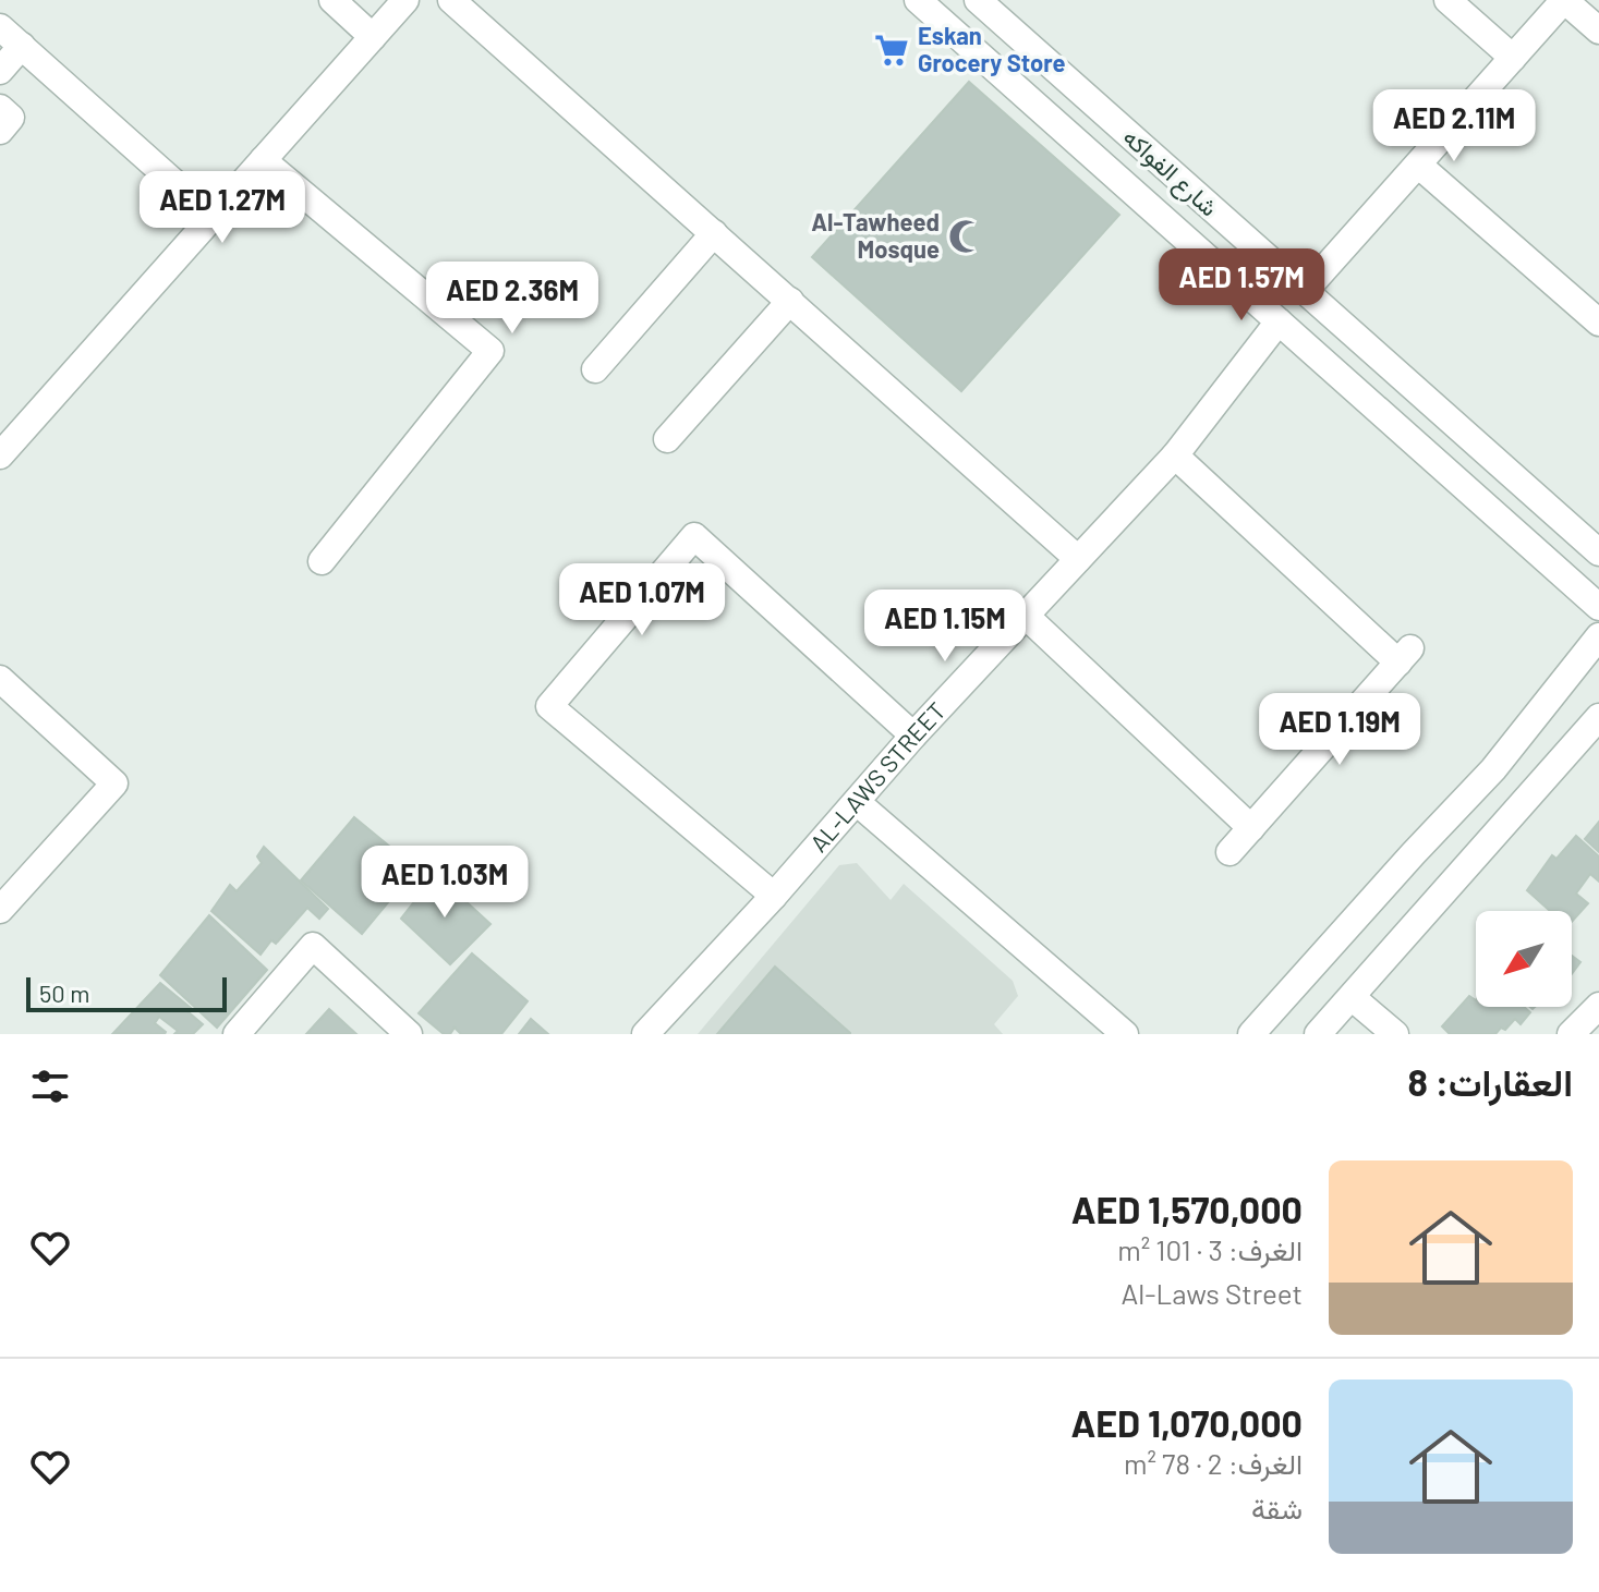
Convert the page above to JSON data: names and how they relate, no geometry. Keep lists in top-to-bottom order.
{
  "streets": {
    "street": ["شارع الفواكه", "AL-LAWS STREET"]
  },
  "places": {
    "supermarket": ["Eskan Grocery Store"],
    "mosque": ["Al-Tawheed Mosque"]
  },
  "scale_bar": "50 m",
  "north": "bottom left",
  "page": {
    "price": [
      "AED 2.11M",
      "AED 1.27M",
      "AED 1.57M",
      "AED 2.36M",
      "AED 1.07M",
      "AED 1.15M",
      "AED 1.19M",
      "AED 1.03M"
    ],
    "scale": "50 m",
    "heading": "العقارات: 8",
    "list": [
      {
        "name": "AED 1,570,000",
        "note": "الغرف: 3 · 101 m² · Al-Laws Street"
      },
      {
        "name": "AED 1,070,000",
        "note": "الغرف: 2 · 78 m² · شقة"
      }
    ]
  }
}
